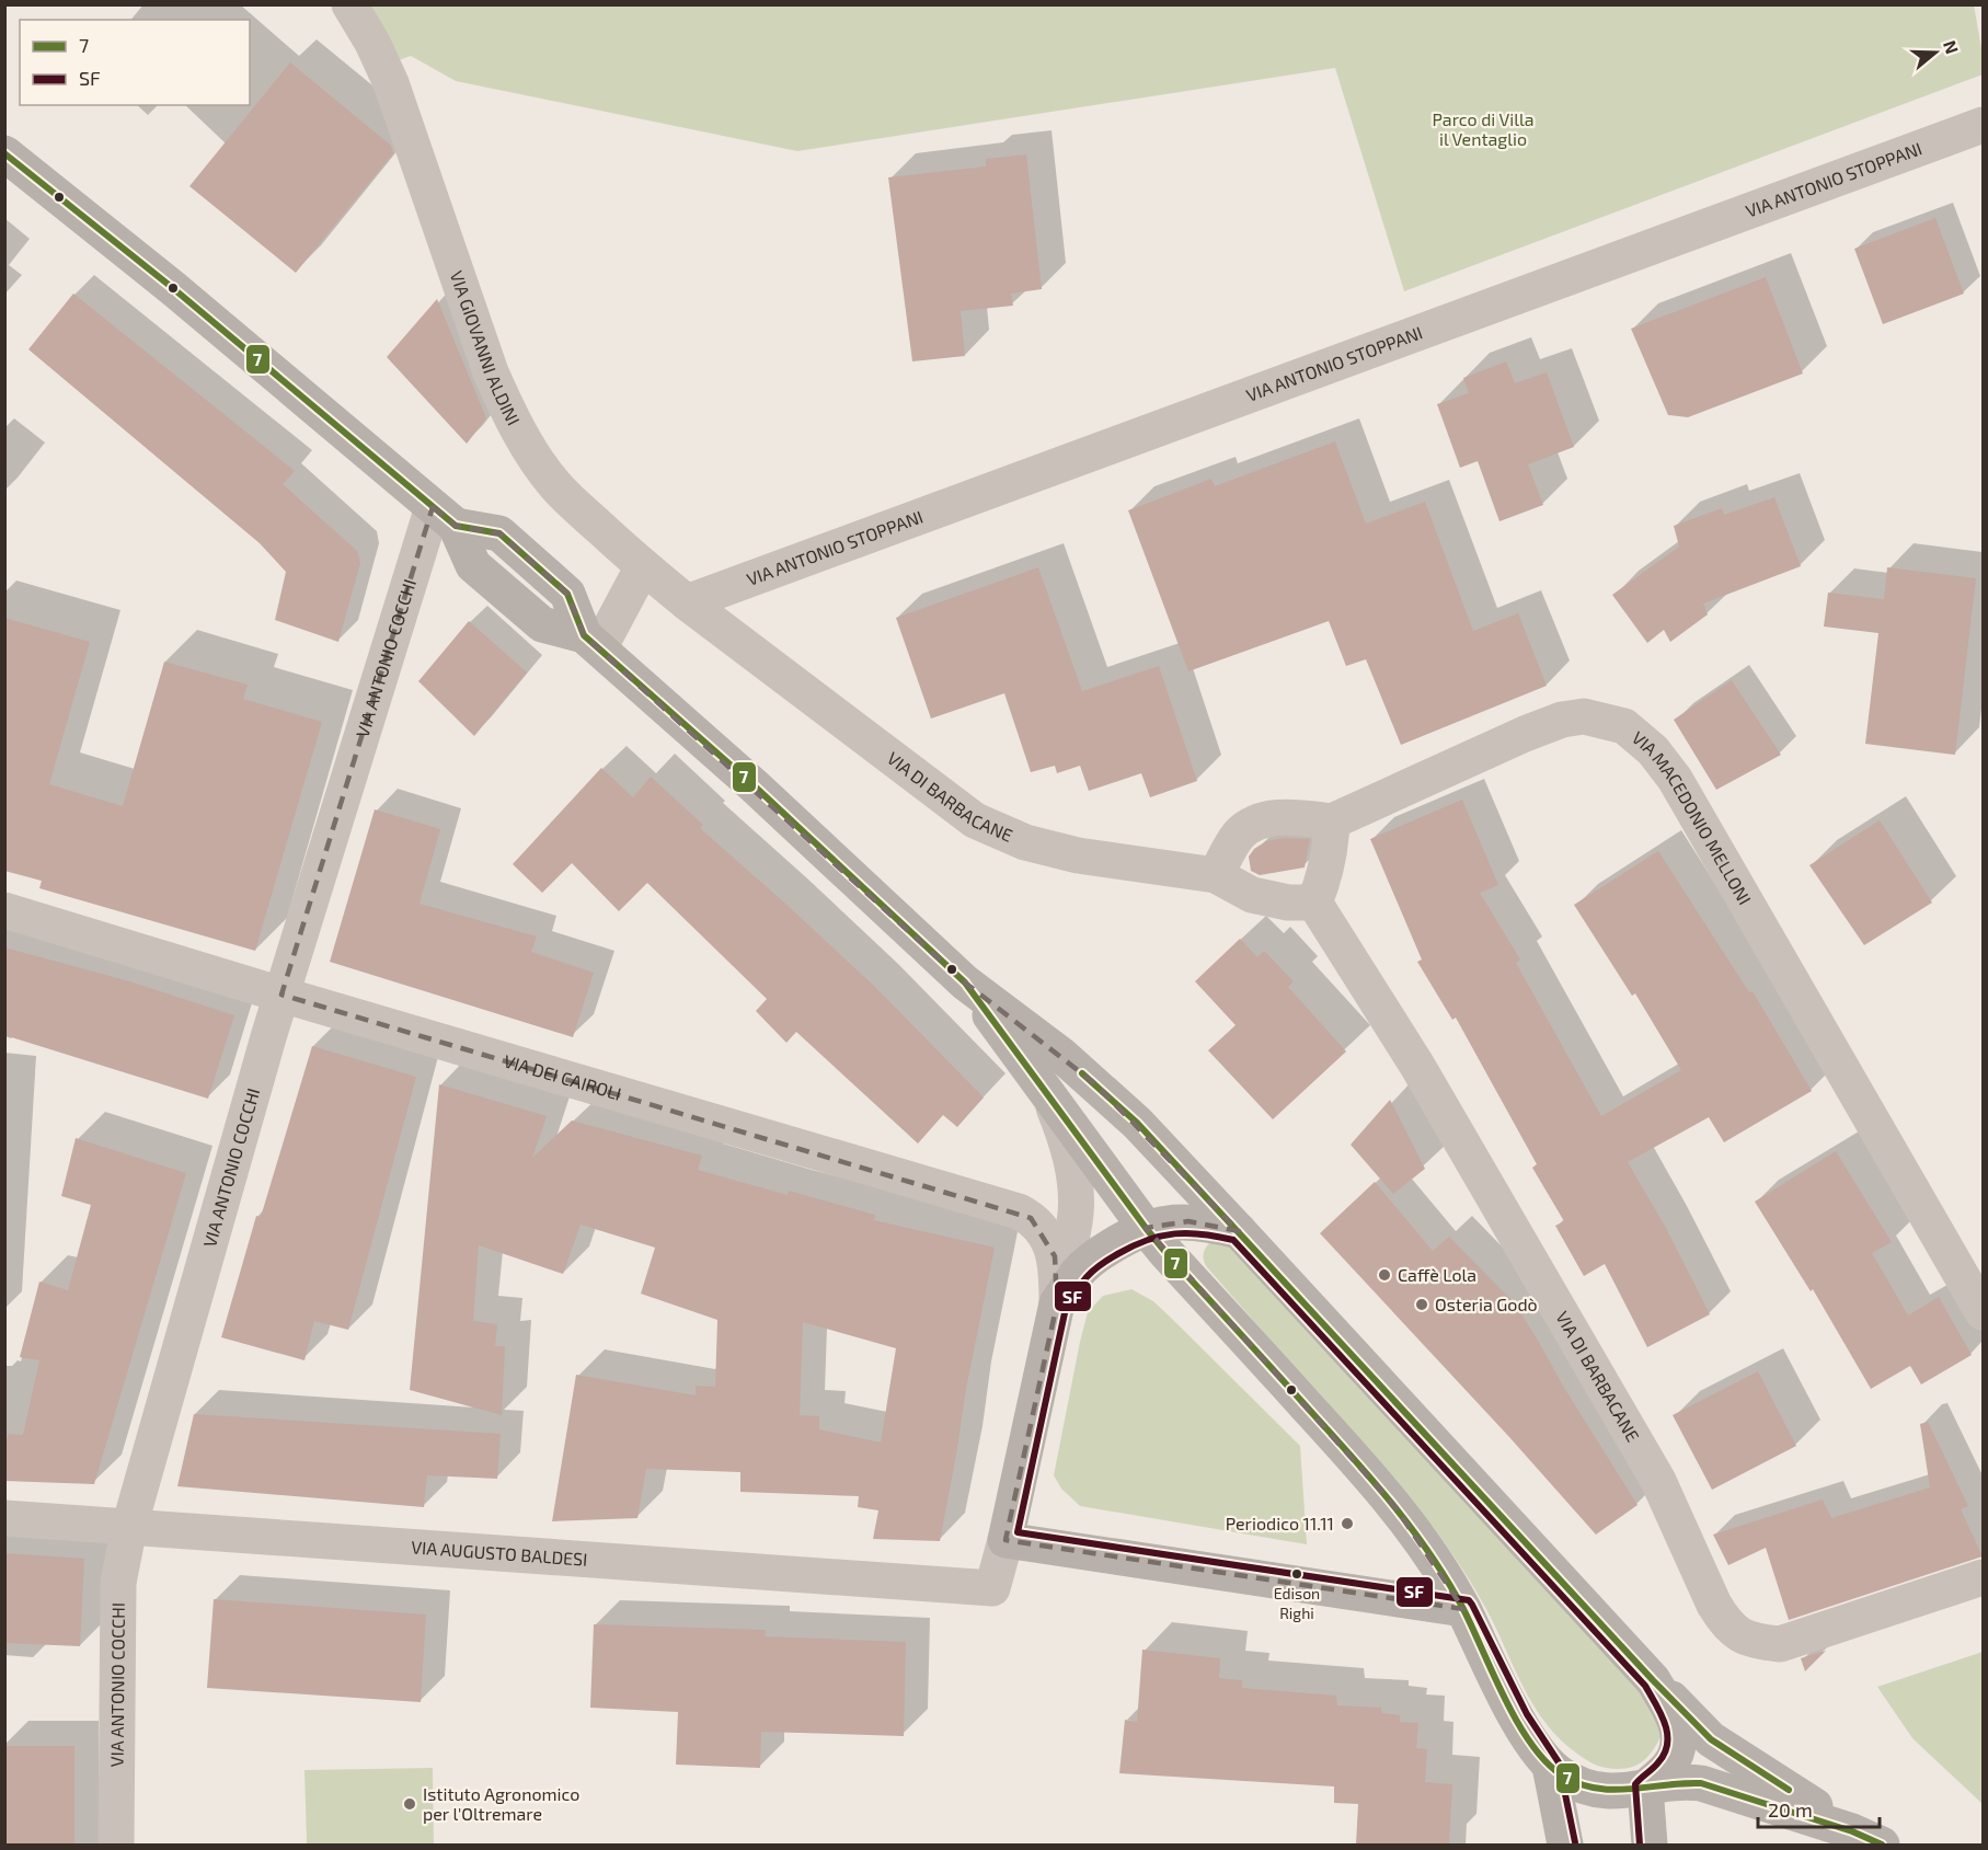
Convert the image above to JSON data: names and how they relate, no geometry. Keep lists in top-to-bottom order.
{
  "streets": {
    "street": [
      "VIA ANTONIO STOPPANI",
      "VIA GIOVANNI ALDINI",
      "VIA ANTONIO COCCHI",
      "VIA DI BARBACANE",
      "VIA MACEDONIO MELLONI",
      "VIA DEI CAIROLI",
      "VIA AUGUSTO BALDESI"
    ]
  },
  "crossings": [
    ["VIA ANTONIO STOPPANI", "VIA DI BARBACANE"],
    ["VIA GIOVANNI ALDINI", "VIA DI BARBACANE"],
    ["VIA ANTONIO COCCHI", "VIA DEI CAIROLI"],
    ["VIA ANTONIO COCCHI", "VIA AUGUSTO BALDESI"]
  ],
  "parks": ["Parco di Villa il Ventaglio"],
  "places": [
    "Caffè Lola",
    "Osteria Godò",
    "Periodico 11.11",
    "Edison Righi",
    "Istituto Agronomico per l'Oltremare"
  ],
  "lines": ["transit line 7", "transit line SF"],
  "legend": ["7", "SF"],
  "scale_bar": "20 m",
  "north": "right"
}
